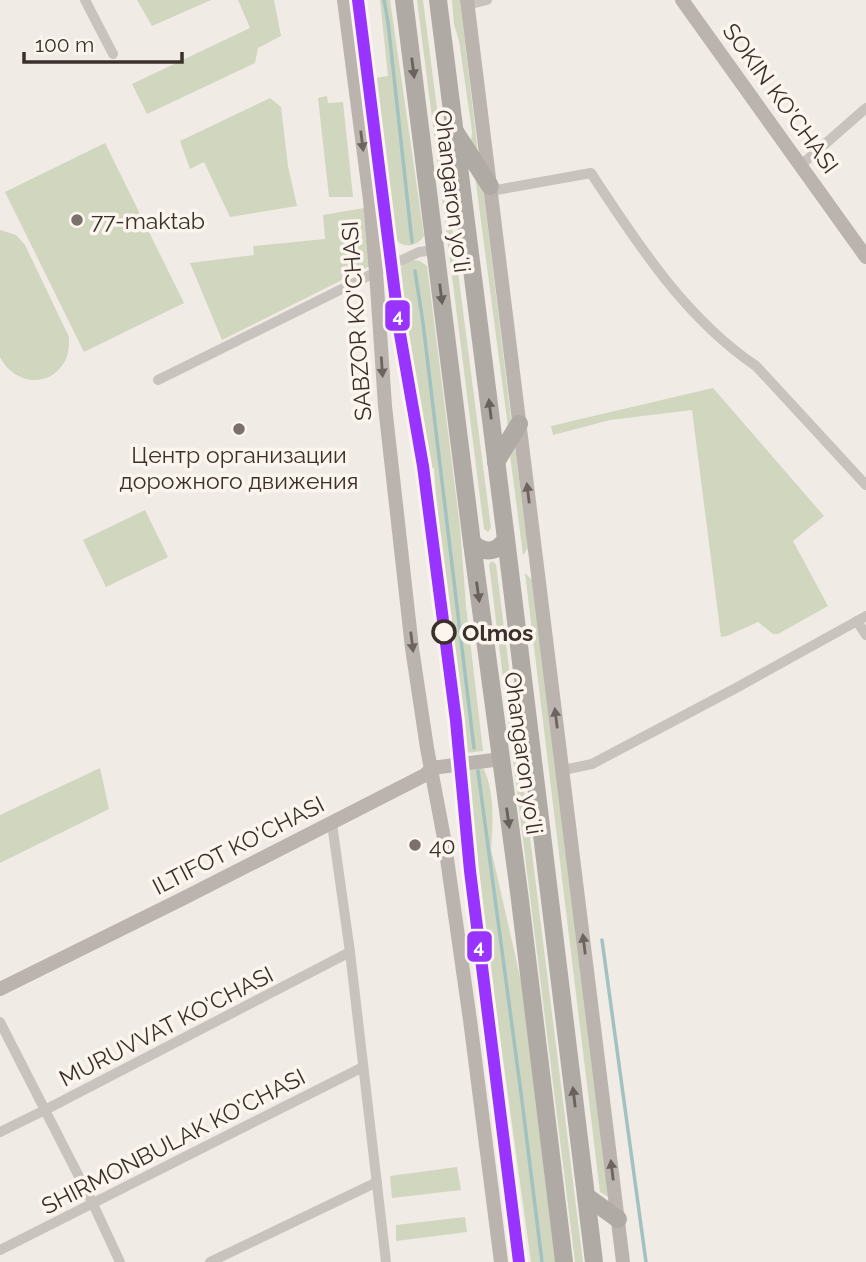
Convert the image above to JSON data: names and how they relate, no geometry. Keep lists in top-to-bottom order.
{
  "streets": {
    "highway": ["Ohangaron yoʻli"],
    "street": [
      "SOKIN KO'CHASI",
      "SABZOR KO'CHASI",
      "ILTIFOT KO'CHASI",
      "MURUVVAT KO'CHASI",
      "SHIRMONBULAK KO'CHASI"
    ]
  },
  "crossings": [
    ["Ohangaron yoʻli", "ILTIFOT KO'CHASI"],
    ["SABZOR KO'CHASI", "ILTIFOT KO'CHASI"]
  ],
  "one_way": ["SABZOR KO'CHASI"],
  "places": [
    "77-maktab",
    "Центр организации дорожного движения",
    "Olmos",
    "40"
  ],
  "lines": ["transit line 4"],
  "scale_bar": "100 m"
}
